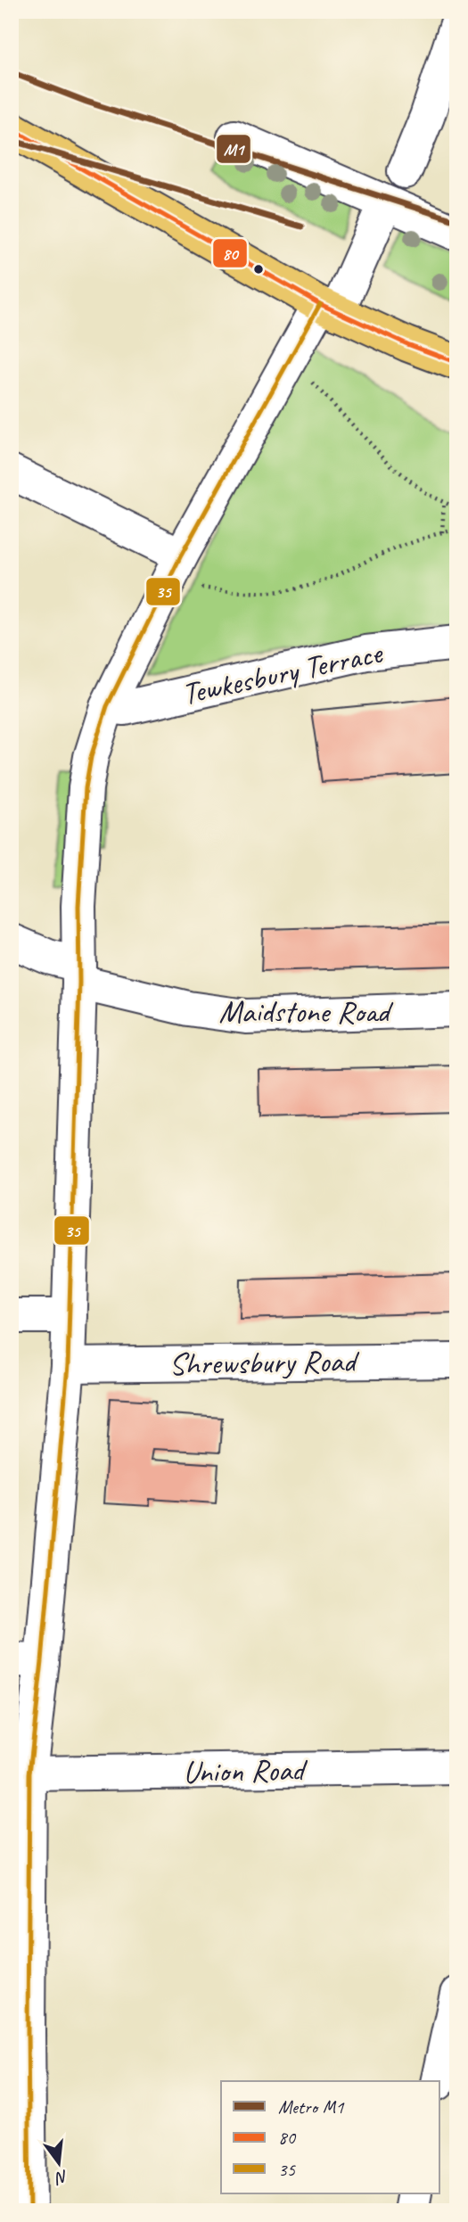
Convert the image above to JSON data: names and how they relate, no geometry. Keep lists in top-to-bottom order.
{
  "streets": {
    "street": [
      "Tewkesbury Terrace",
      "Maidstone Road",
      "Shrewsbury Road",
      "Union Road"
    ]
  },
  "lines": ["metro line M1", "transit line 80", "transit line 35"],
  "legend": ["Metro M1", "80", "35"],
  "north": "bottom"
}
